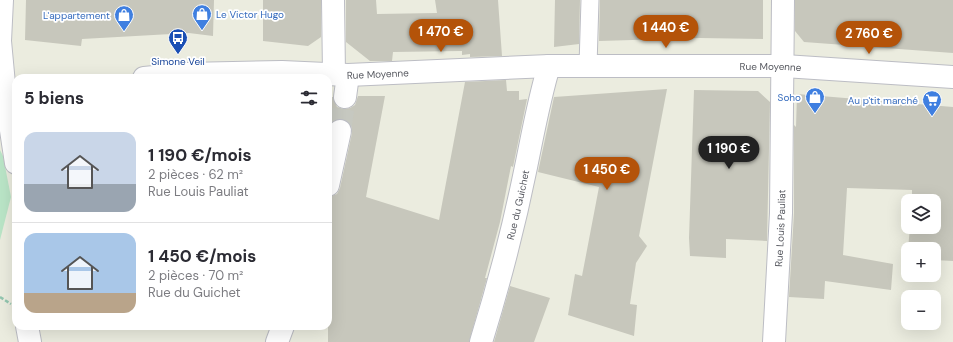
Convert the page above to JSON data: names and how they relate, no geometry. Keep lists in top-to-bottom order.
{
  "streets": {
    "street": ["Rue Moyenne", "Rue du Guichet", "Rue Louis Pauliat"]
  },
  "crossings": [
    ["Rue Moyenne", "Rue du Guichet"],
    ["Rue Moyenne", "Rue Louis Pauliat"]
  ],
  "places": {
    "shop": ["Le Victor Hugo", "L'appartement", "Soho"],
    "bus stop": ["Simone Veil"],
    "supermarket": ["Au p'tit marché"]
  },
  "page": {
    "price": [
      "1 440 €",
      "1 470 €",
      "2 760 €",
      "1 190 €",
      "1 450 €"
    ],
    "heading": "5 biens",
    "list": [
      {
        "name": "1 190 €/mois",
        "note": "2 pièces · 62 m² · Rue Louis Pauliat"
      },
      {
        "name": "1 450 €/mois",
        "note": "2 pièces · 70 m² · Rue du Guichet"
      }
    ],
    "map_buttons": ["+", "−"]
  }
}
